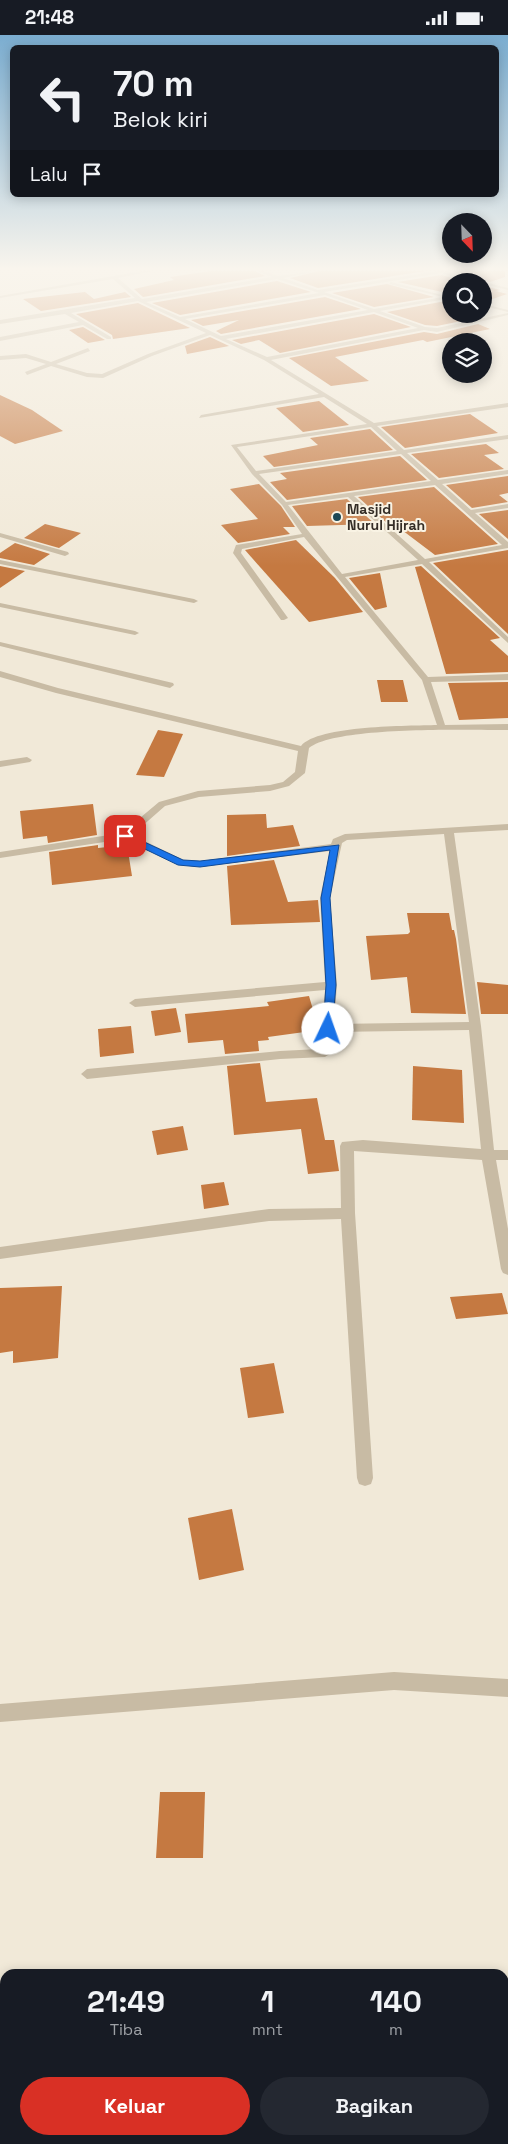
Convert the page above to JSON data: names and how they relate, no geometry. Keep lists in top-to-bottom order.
{
  "places": ["Masjid Nurul Hijrah"],
  "north": "bottom right",
  "page": {
    "status": "21:48",
    "turn": ["70 m", "Belok kiri"],
    "then": "Lalu",
    "eta": [
      "21:49",
      "Tiba",
      "1",
      "mnt",
      "140",
      "m"
    ],
    "buttons": ["Keluar", "Bagikan"]
  }
}
